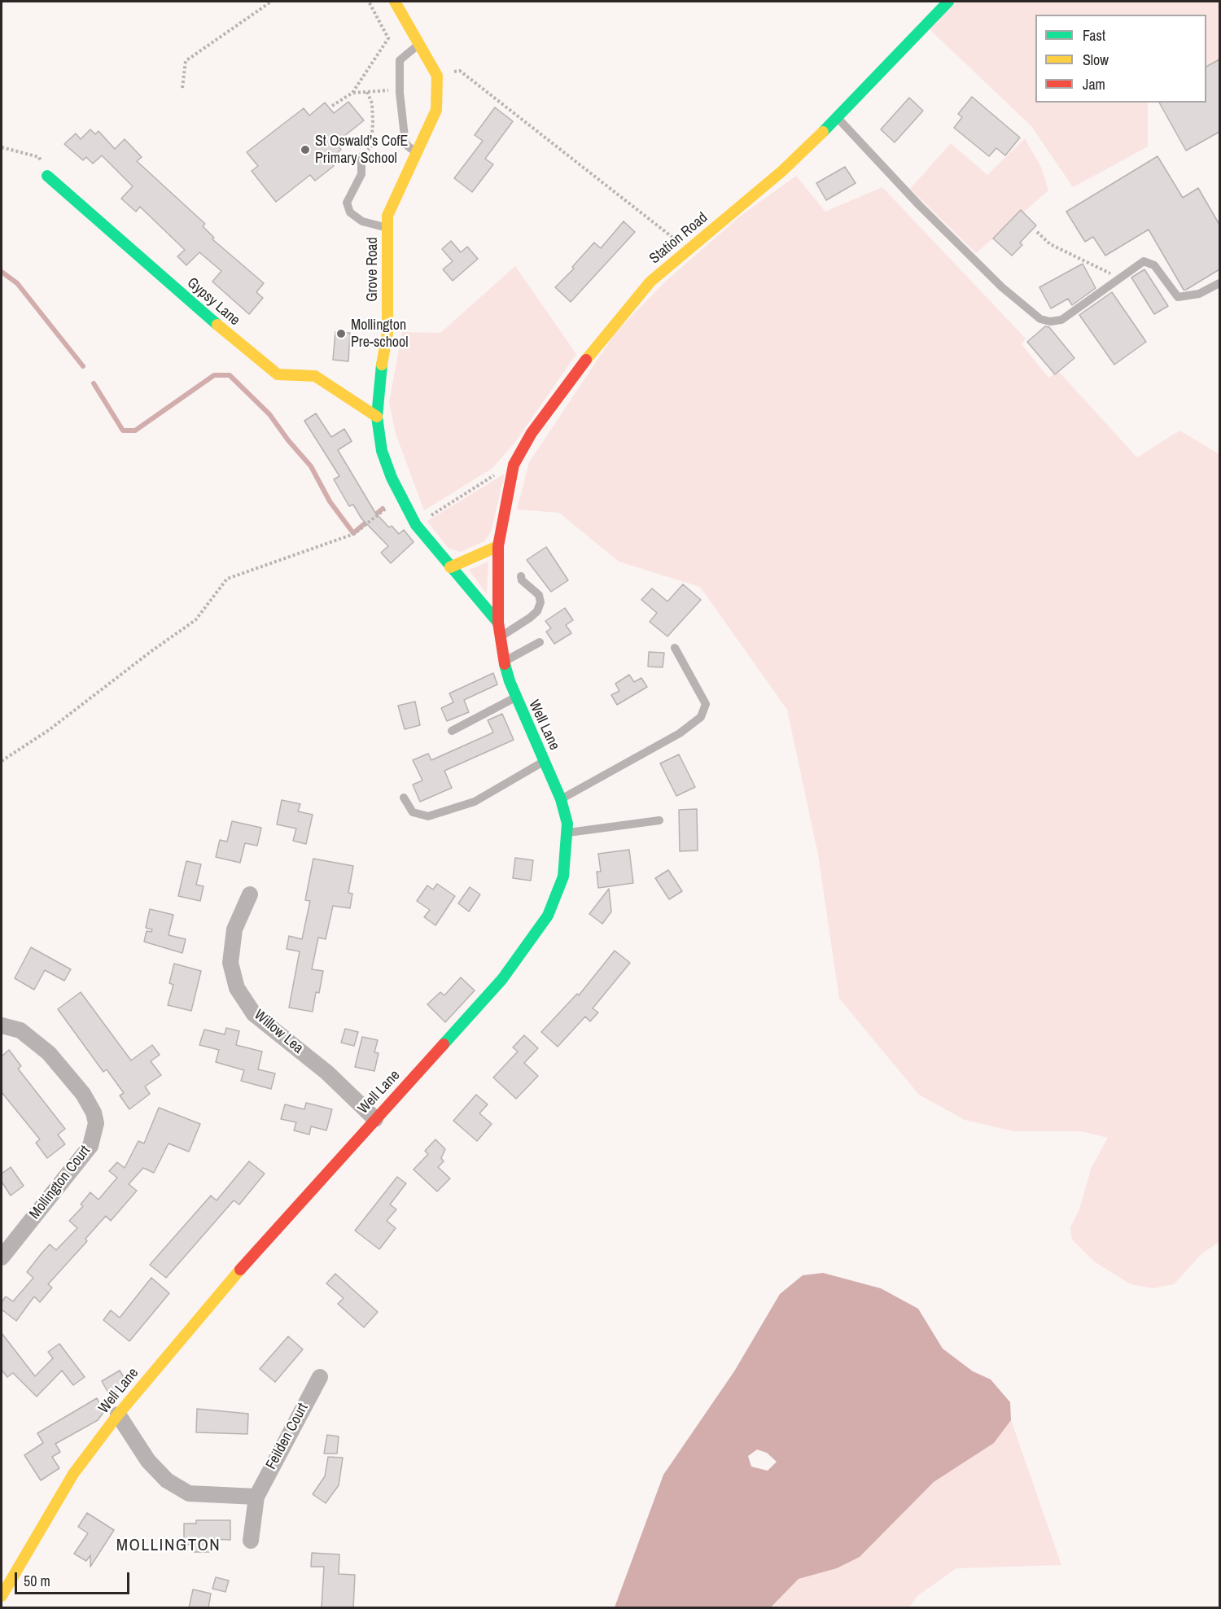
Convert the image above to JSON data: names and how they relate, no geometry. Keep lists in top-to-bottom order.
{
  "streets": {
    "street": [
      "Station Road",
      "Grove Road",
      "Gypsy Lane",
      "Well Lane",
      "Willow Lea",
      "Mollington Court",
      "Feilden Court"
    ]
  },
  "crossings": [
    ["Station Road", "Well Lane"],
    ["Grove Road", "Gypsy Lane"],
    ["Grove Road", "Well Lane"],
    ["Well Lane", "Willow Lea"]
  ],
  "districts": ["MOLLINGTON"],
  "places": ["St Oswald's CofE Primary School", "Mollington Pre-school"],
  "legend": ["Fast", "Slow", "Jam"],
  "scale_bar": "50 m"
}
